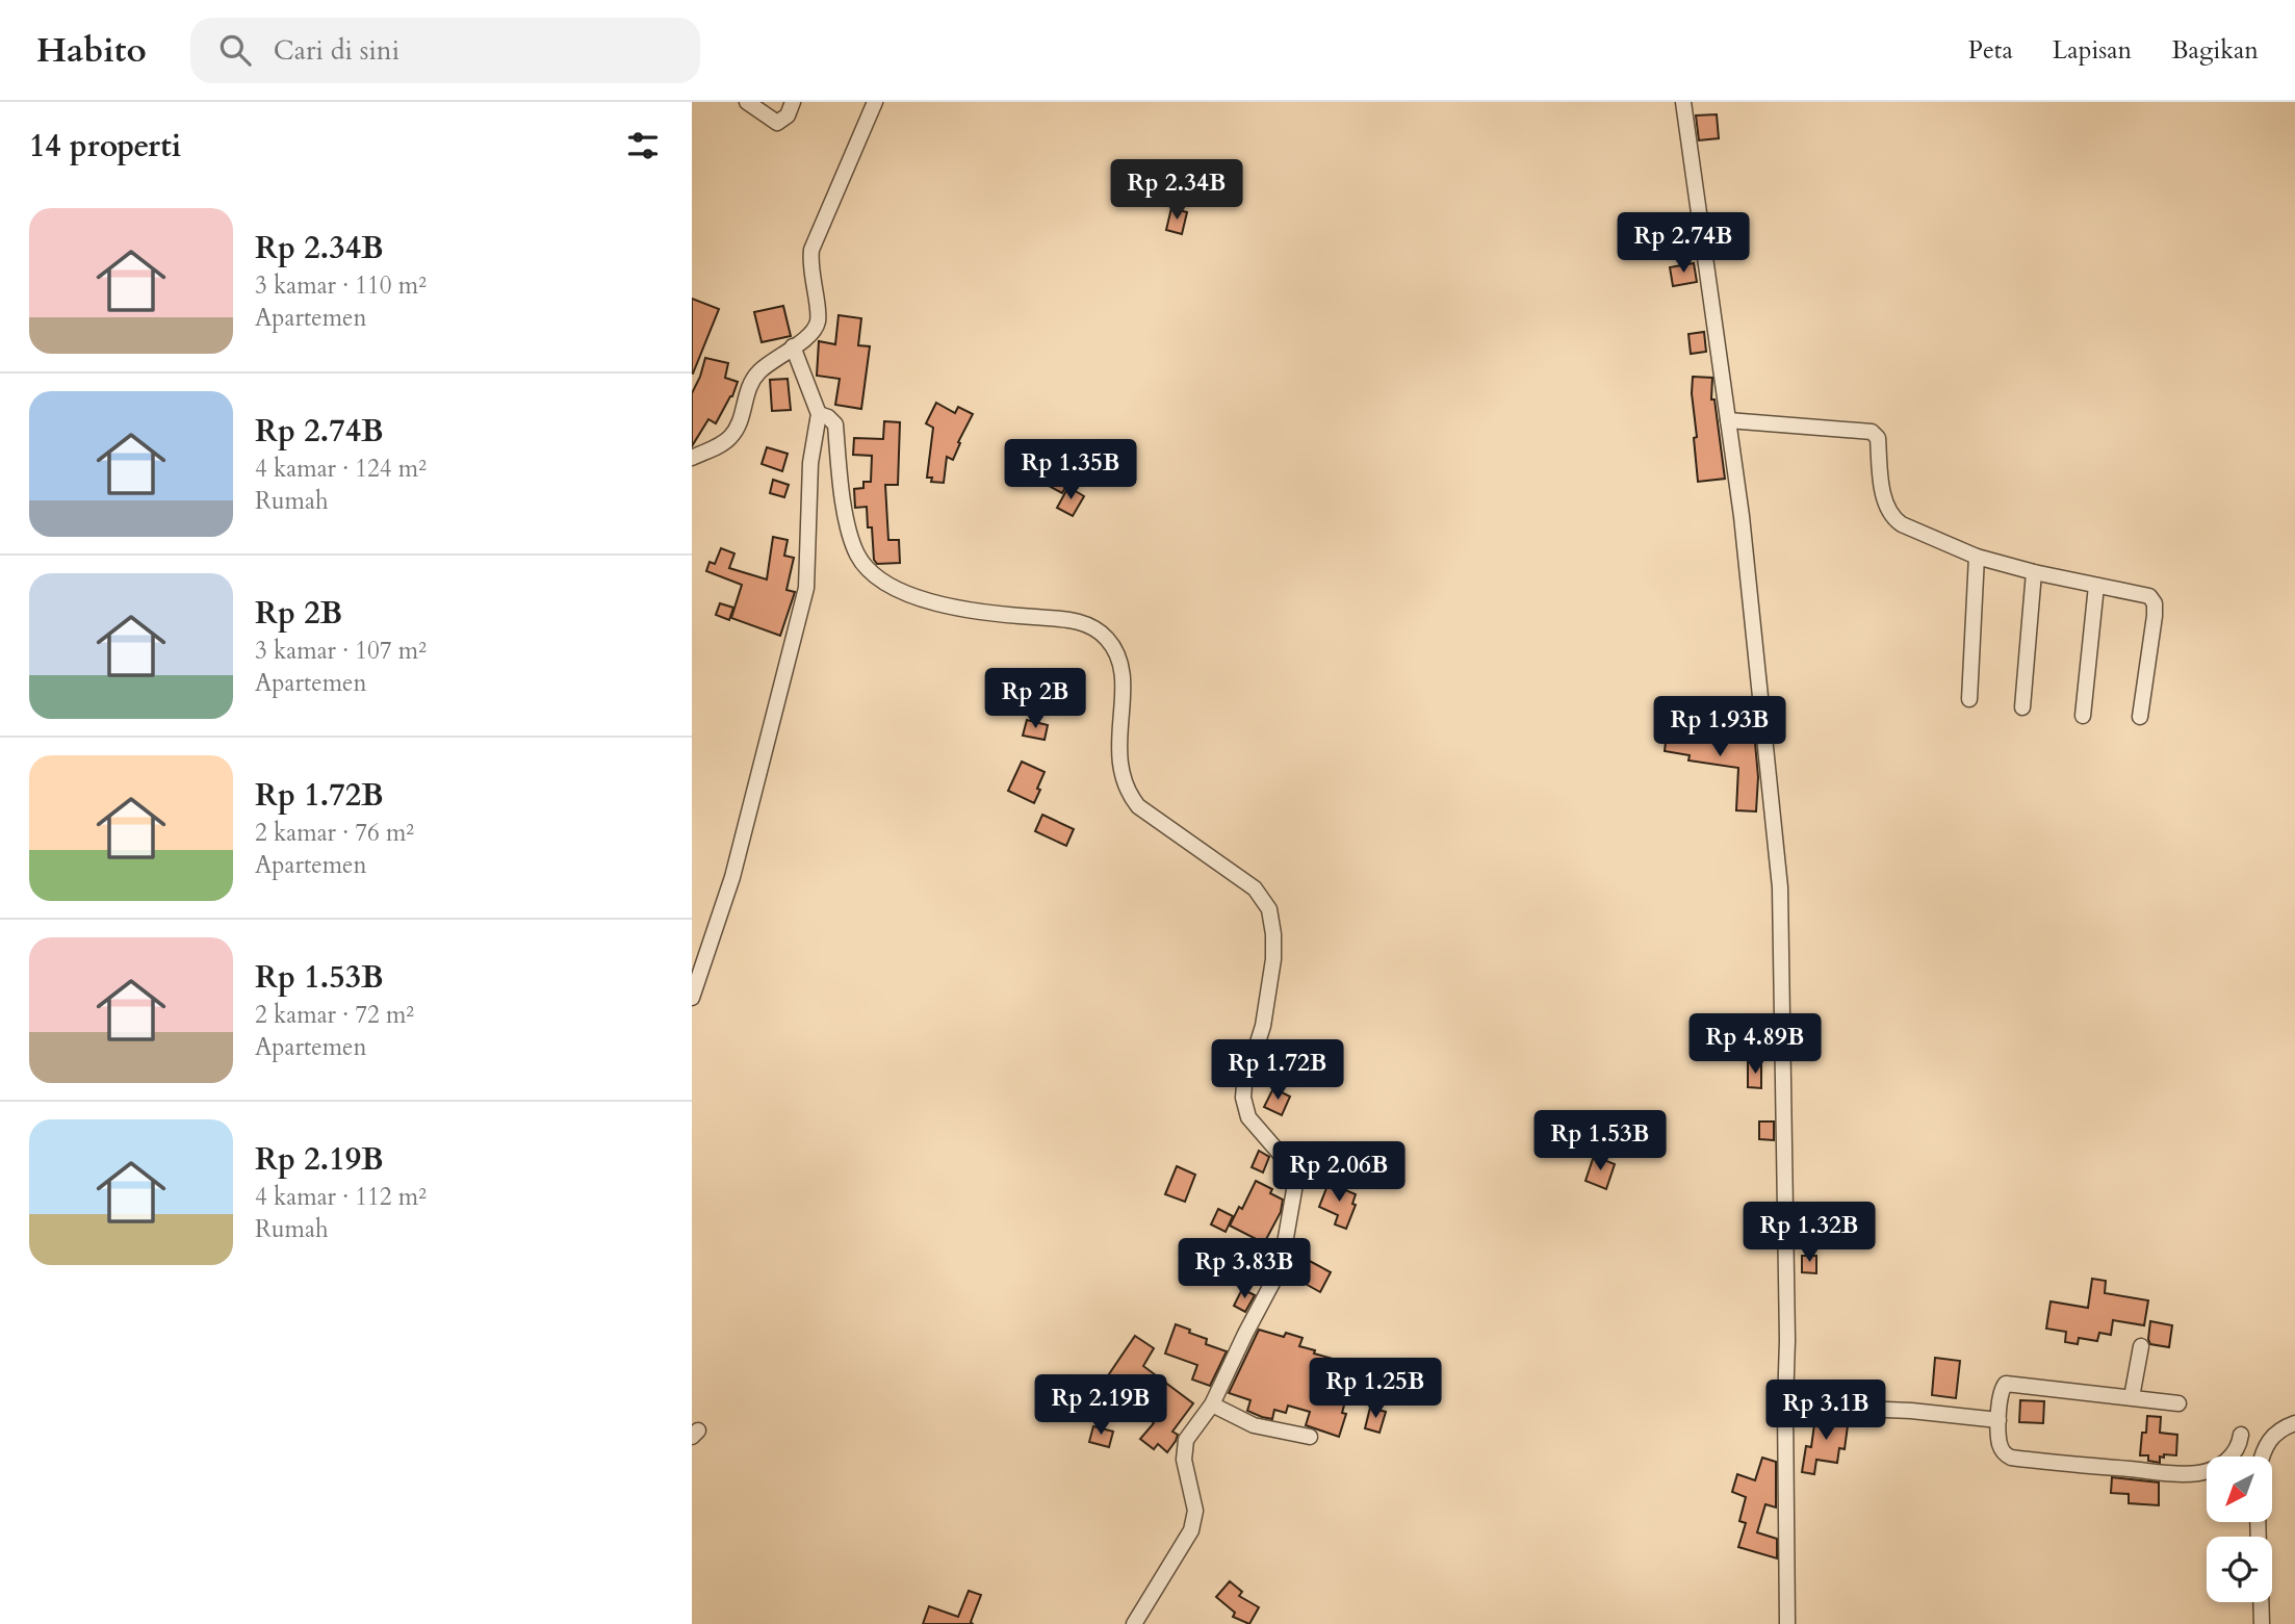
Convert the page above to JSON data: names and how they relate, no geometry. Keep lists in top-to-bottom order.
{
  "north": "bottom left",
  "page": {
    "header": "Habito",
    "search": "Cari di sini",
    "nav": ["Peta", "Lapisan", "Bagikan"],
    "heading": "14 properti",
    "price": [
      "Rp 2.34B",
      "Rp 2.74B",
      "Rp 1.35B",
      "Rp 2B",
      "Rp 1.93B",
      "Rp 4.89B",
      "Rp 1.72B",
      "Rp 1.53B",
      "Rp 2.06B",
      "Rp 1.32B",
      "Rp 3.83B",
      "Rp 1.25B",
      "Rp 2.19B",
      "Rp 3.1B"
    ],
    "list": [
      {
        "name": "Rp 2.34B",
        "note": "3 kamar · 110 m² · Apartemen"
      },
      {
        "name": "Rp 2.74B",
        "note": "4 kamar · 124 m² · Rumah"
      },
      {
        "name": "Rp 2B",
        "note": "3 kamar · 107 m² · Apartemen"
      },
      {
        "name": "Rp 1.72B",
        "note": "2 kamar · 76 m² · Apartemen"
      },
      {
        "name": "Rp 1.53B",
        "note": "2 kamar · 72 m² · Apartemen"
      },
      {
        "name": "Rp 2.19B",
        "note": "4 kamar · 112 m² · Rumah"
      }
    ]
  }
}
